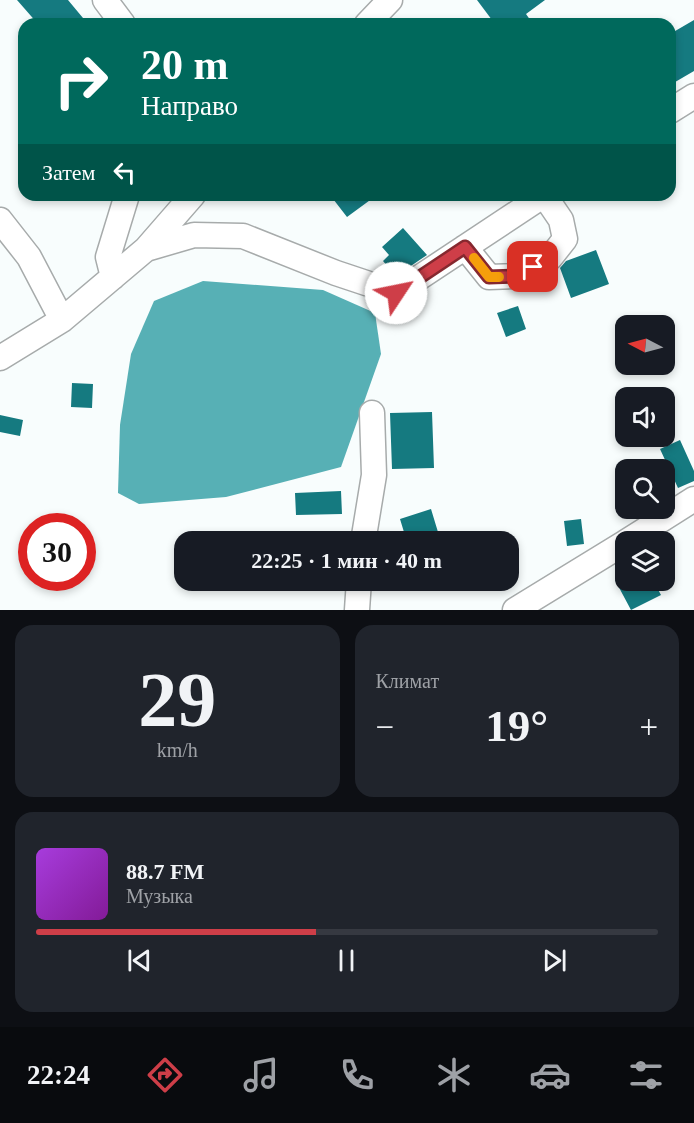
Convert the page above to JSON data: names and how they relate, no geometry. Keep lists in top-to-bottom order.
{
  "north": "left",
  "page": {
    "turn": ["20 m", "Направо"],
    "then": "Затем",
    "limit": "30",
    "trip": "22:25 · 1 мин · 40 m",
    "tile": [
      ["29", "km/h"],
      "Климат"
    ],
    "heat": ["−", "19°", "+"],
    "song": ["88.7 FM", "Музыка"],
    "tabs": "22:24"
  }
}
